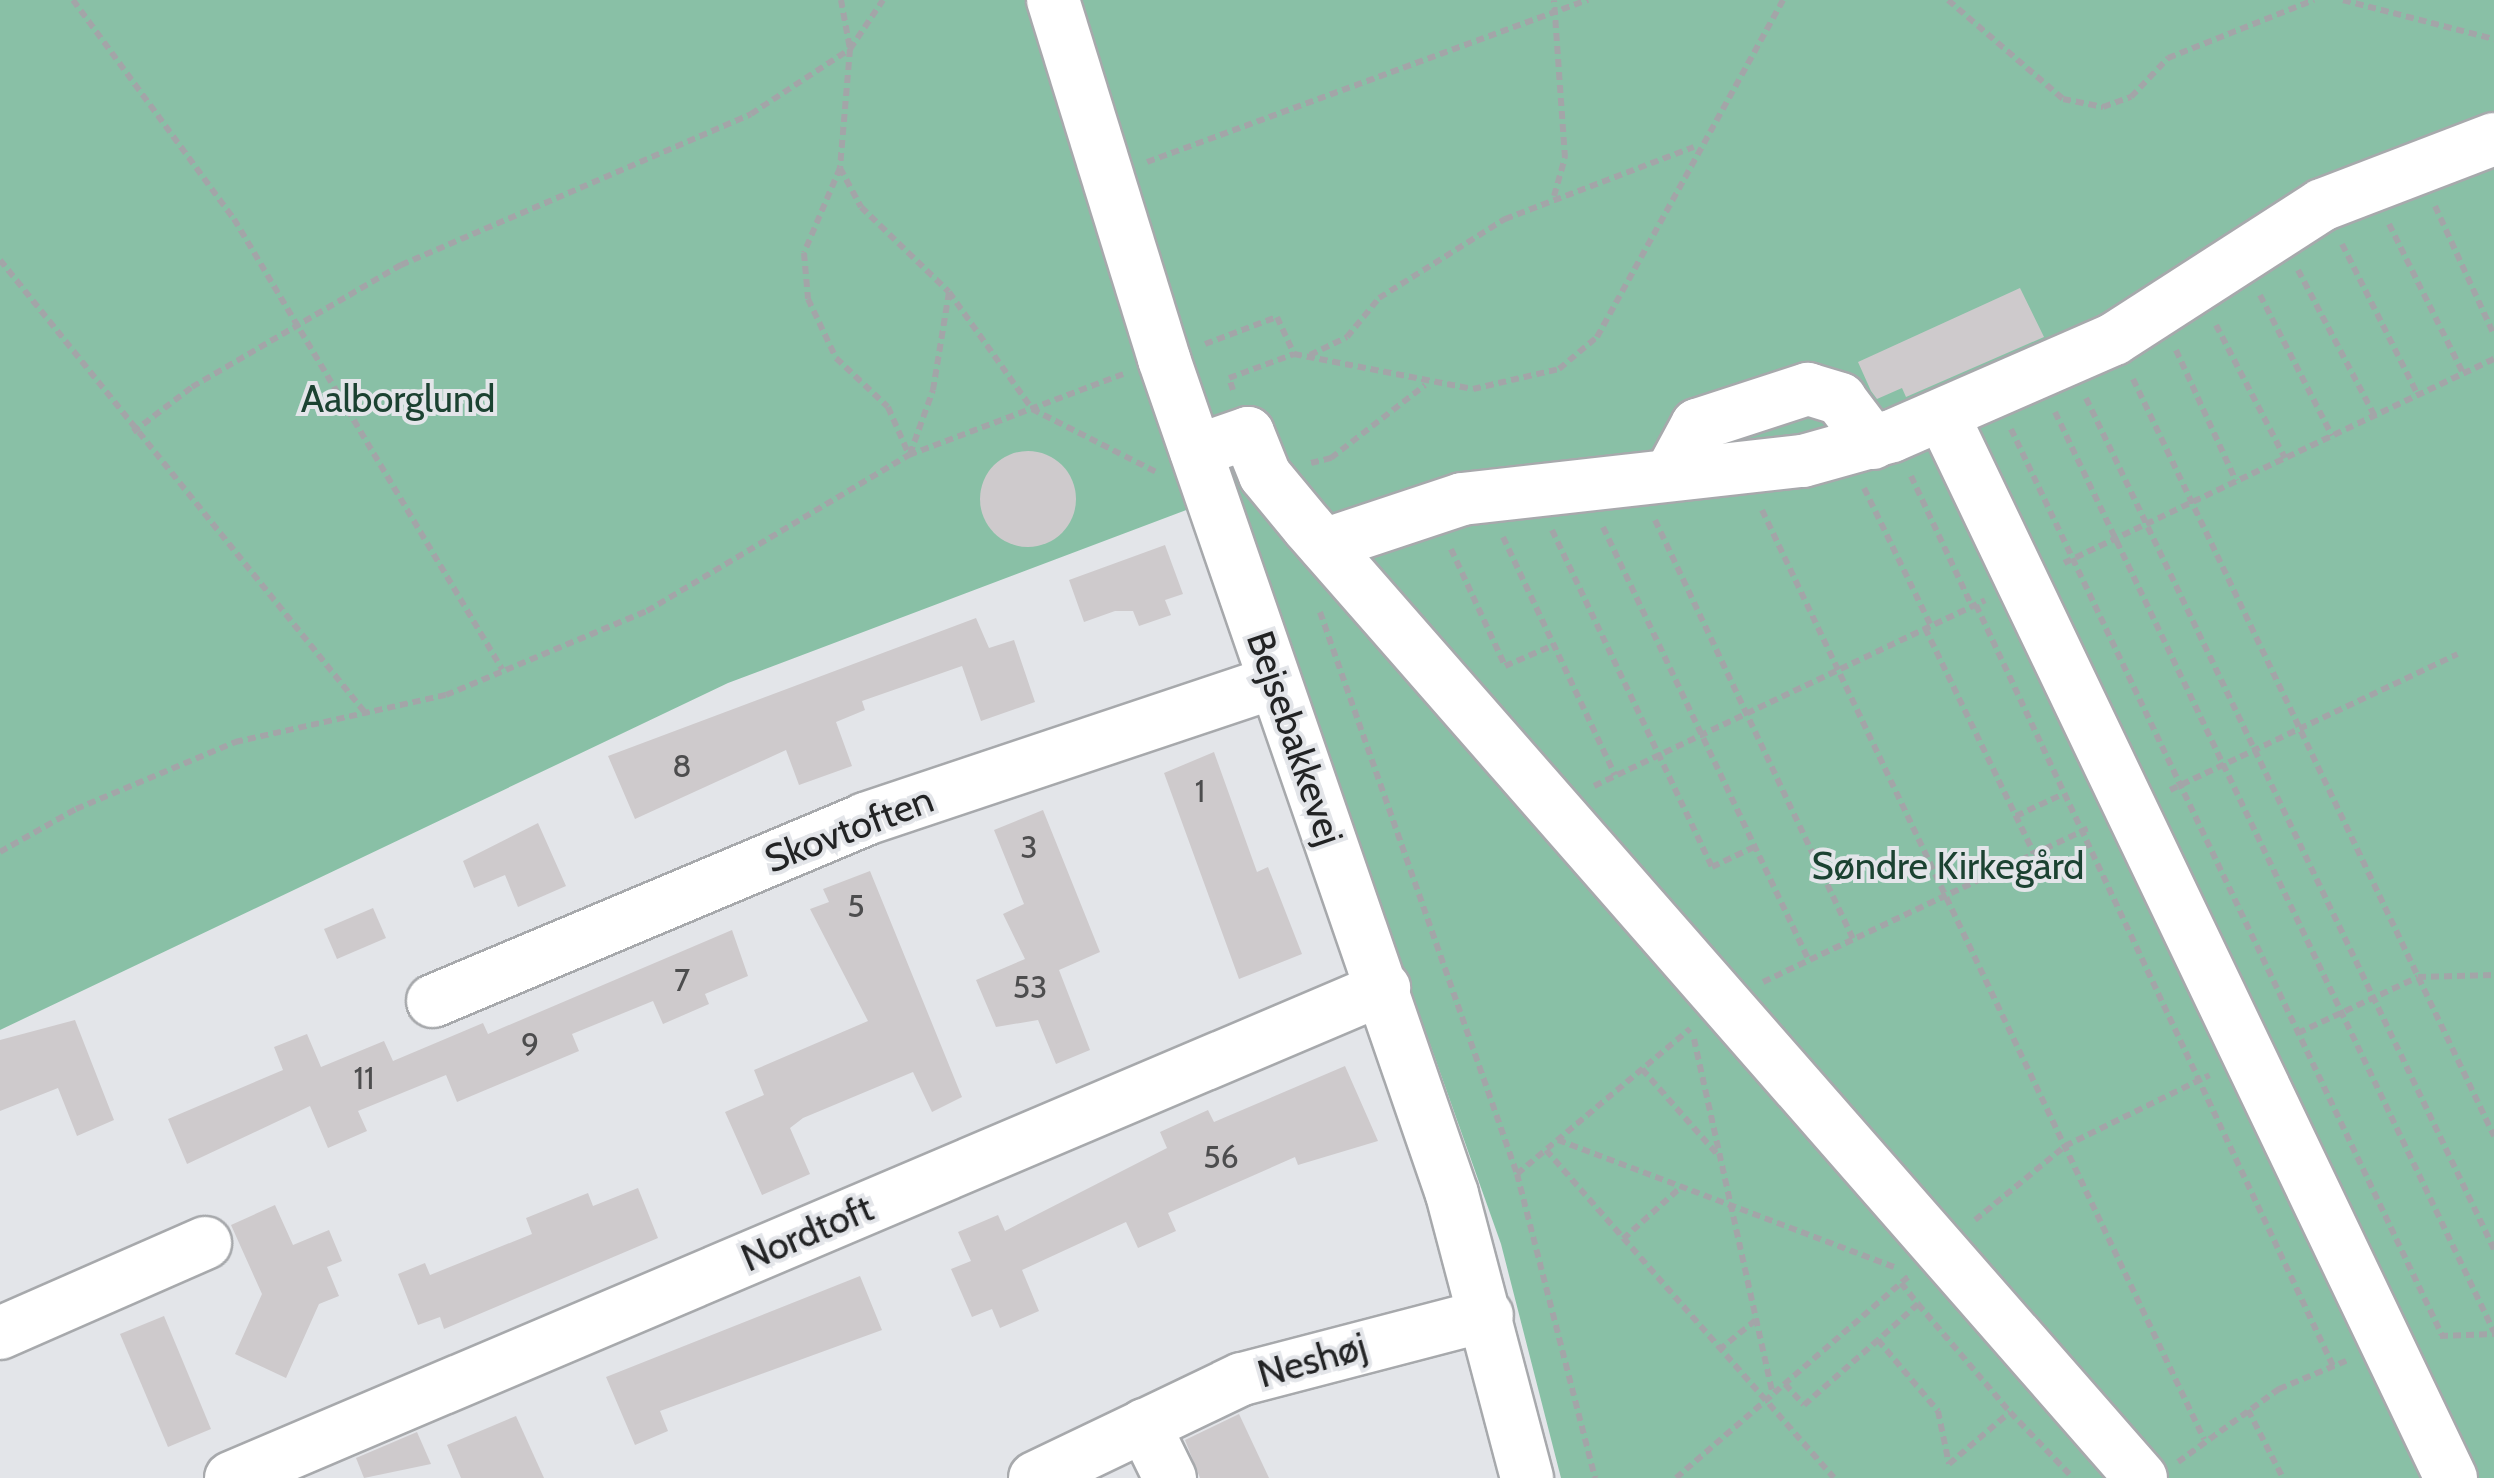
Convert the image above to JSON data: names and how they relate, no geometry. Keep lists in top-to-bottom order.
{
  "streets": {
    "street": [
      "Bejsebakkevej",
      "Skovtoften",
      "Nordtoft",
      "Neshøj"
    ]
  },
  "crossings": [
    ["Bejsebakkevej", "Skovtoften"],
    ["Bejsebakkevej", "Nordtoft"],
    ["Bejsebakkevej", "Neshøj"]
  ],
  "parks": ["Aalborglund", "Søndre Kirkegård"],
  "house_numbers": [
    "8",
    "1",
    "3",
    "5",
    "7",
    "53",
    "9",
    "11",
    "56"
  ]
}
